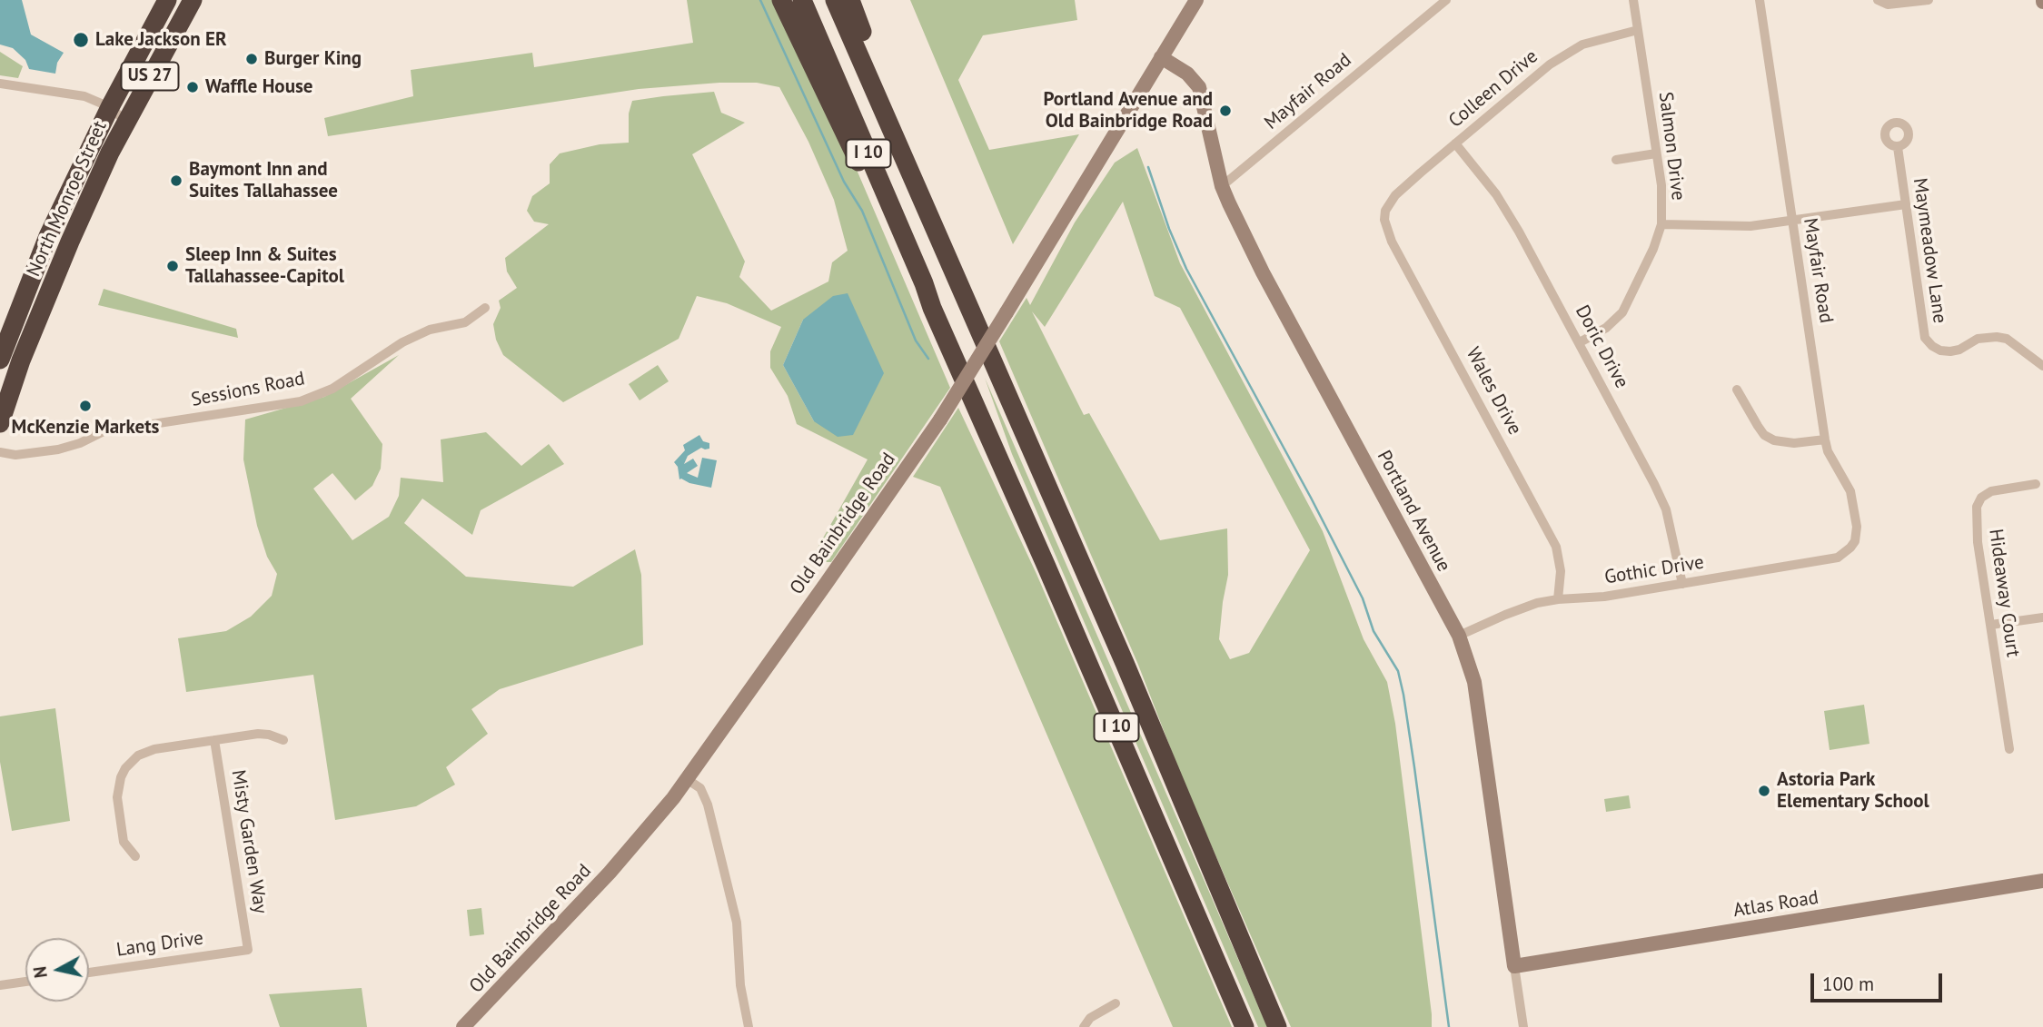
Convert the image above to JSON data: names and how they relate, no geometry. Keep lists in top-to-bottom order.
{
  "streets": {
    "highway": ["US 27", "I 10", "North Monroe Street"],
    "street": [
      "Colleen Drive",
      "Mayfair Road",
      "Salmon Drive",
      "Maymeadow Lane",
      "Doric Drive",
      "Sessions Road",
      "Wales Drive",
      "Portland Avenue",
      "Old Bainbridge Road",
      "Gothic Drive",
      "Hideaway Court",
      "Misty Garden Way",
      "Atlas Road",
      "Lang Drive"
    ]
  },
  "crossings": [
    ["Colleen Drive", "Salmon Drive"],
    ["Colleen Drive", "Doric Drive"],
    ["Colleen Drive", "Wales Drive"],
    ["Mayfair Road", "Portland Avenue"],
    ["Mayfair Road", "Gothic Drive"],
    ["Salmon Drive", "Doric Drive"],
    ["Doric Drive", "Gothic Drive"],
    ["Wales Drive", "Gothic Drive"],
    ["Portland Avenue", "Old Bainbridge Road"],
    ["Portland Avenue", "Gothic Drive"],
    ["Portland Avenue", "Atlas Road"],
    ["Misty Garden Way", "Lang Drive"]
  ],
  "places": [
    "Lake Jackson ER",
    "Burger King",
    "Waffle House",
    "Portland Avenue and Old Bainbridge Road",
    "Baymont Inn and Suites Tallahassee",
    "Sleep Inn & Suites Tallahassee-Capitol",
    "McKenzie Markets",
    "Astoria Park Elementary School"
  ],
  "scale_bar": "100 m",
  "north": "left"
}
